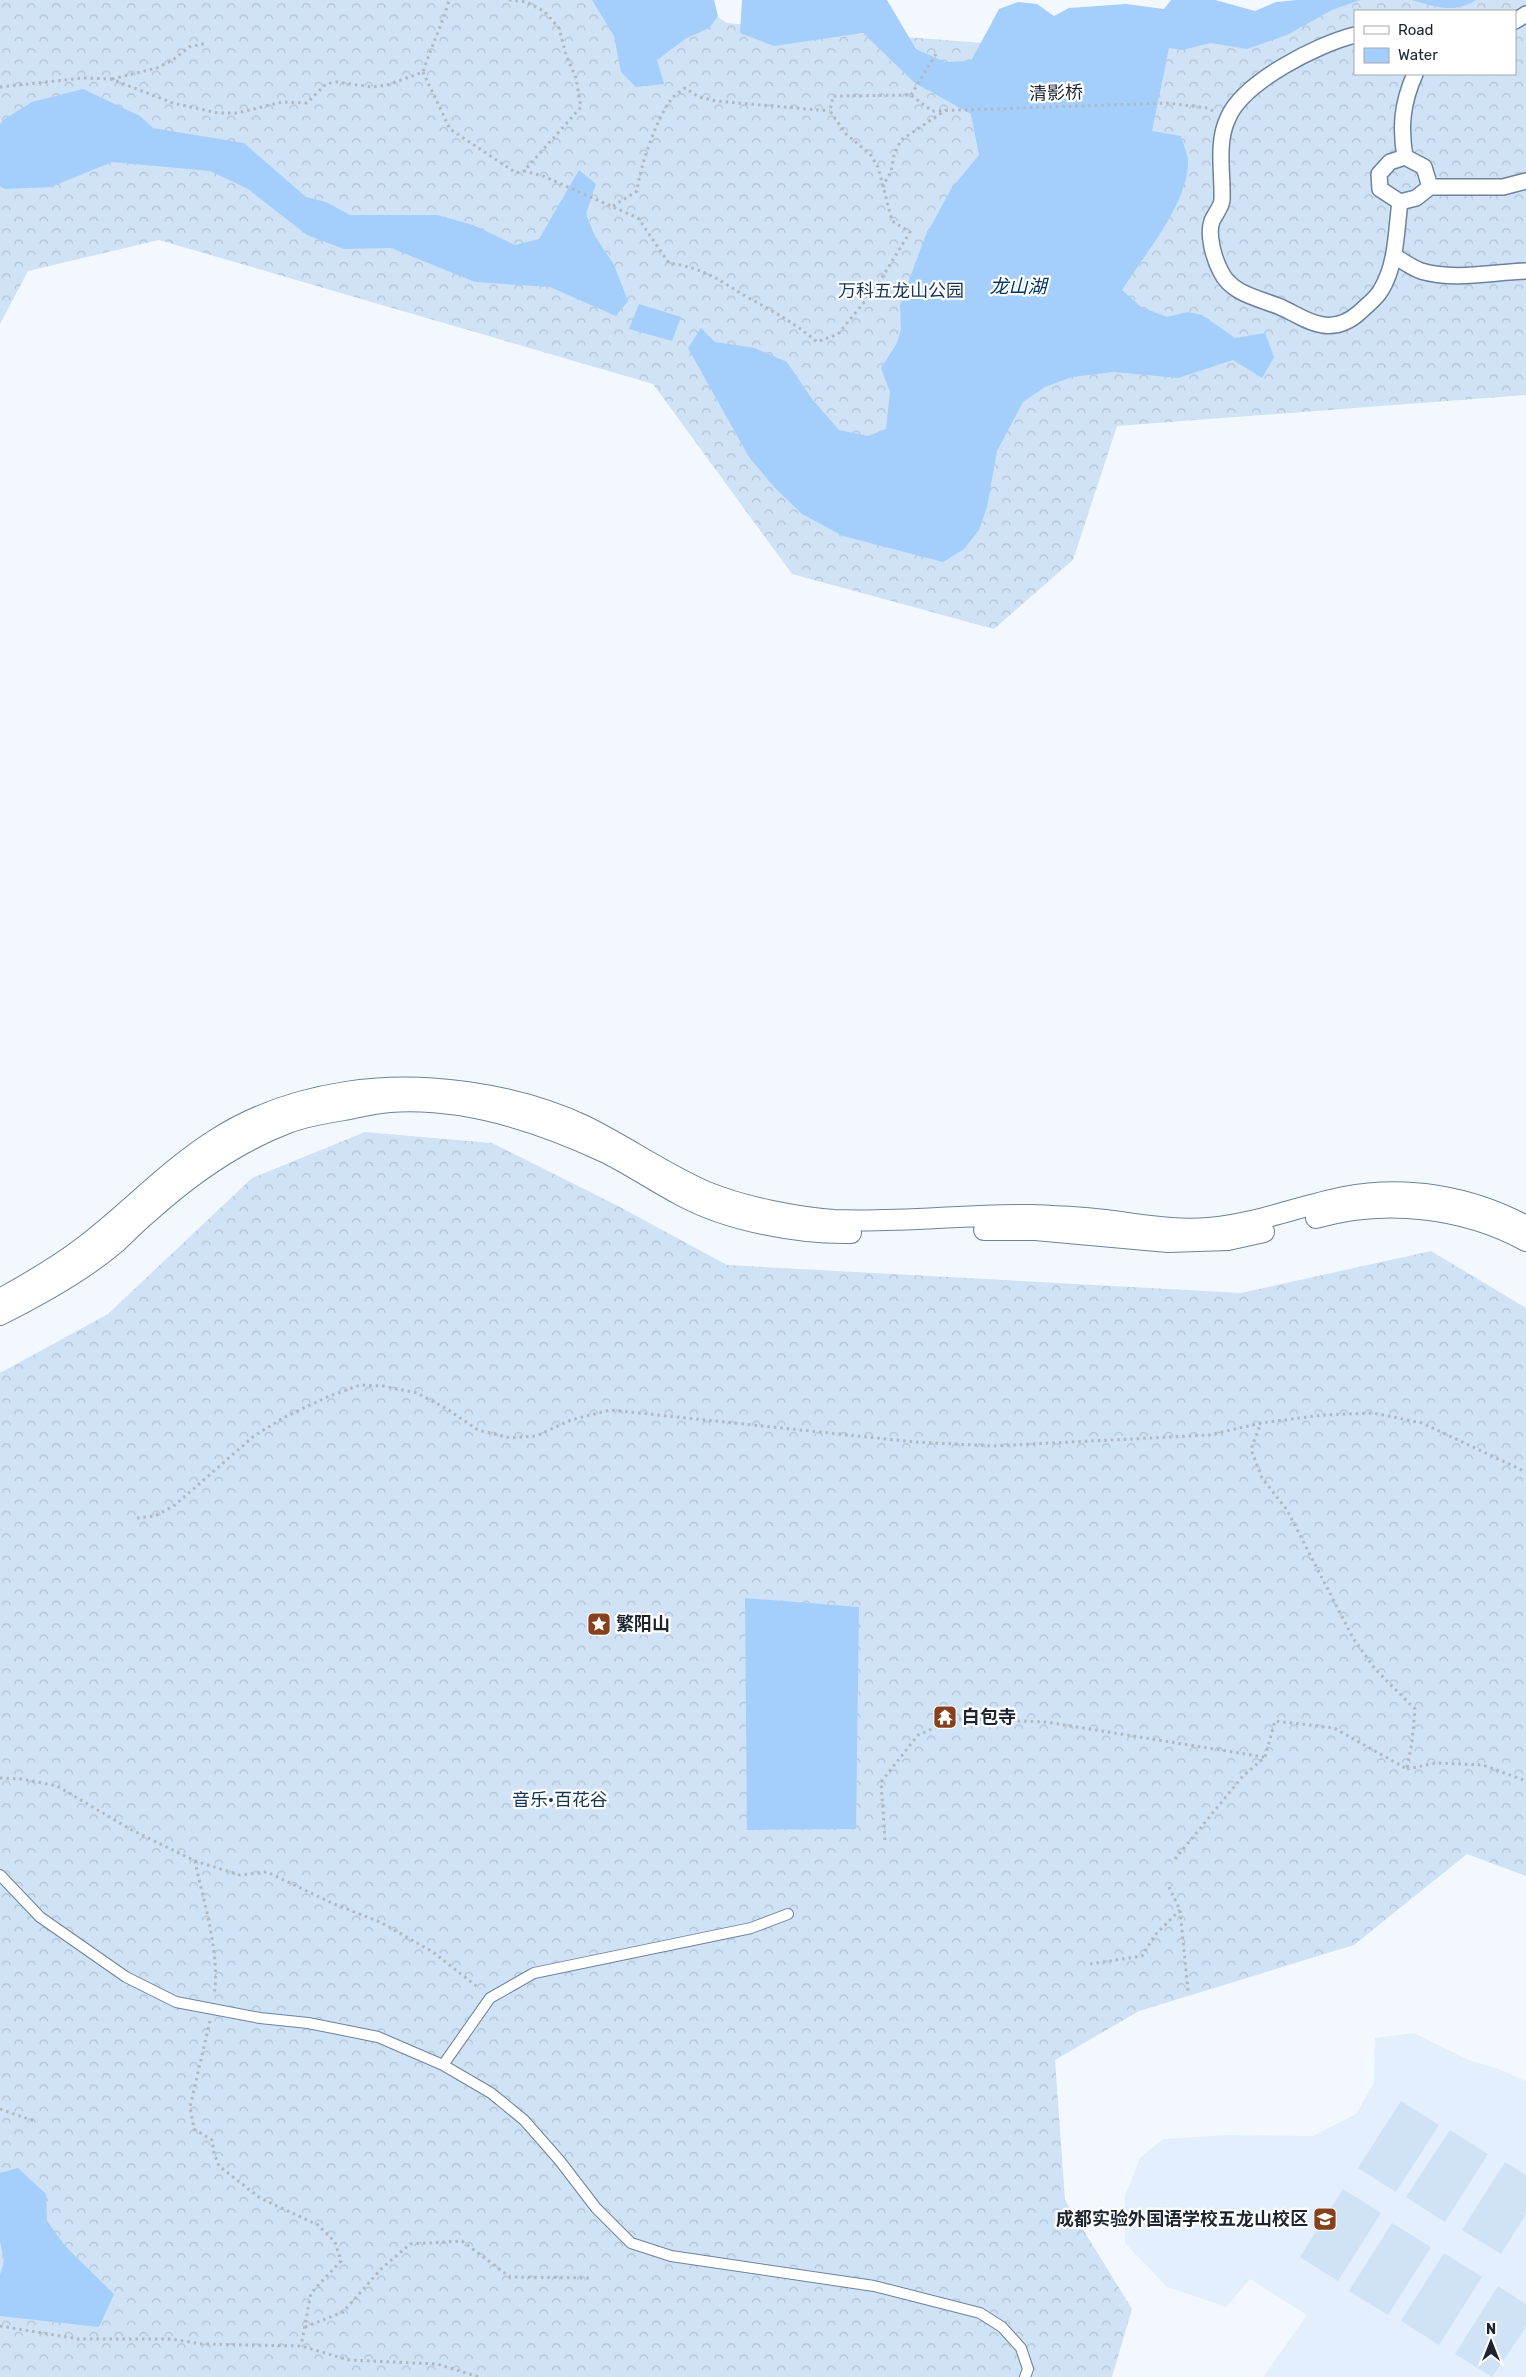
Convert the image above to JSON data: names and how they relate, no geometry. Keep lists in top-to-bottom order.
{
  "streets": {
    "path": ["清影桥"]
  },
  "water": ["龙山湖"],
  "parks": ["万科五龙山公园", "音乐·百花谷"],
  "places": {
    "place": ["繁阳山"],
    "temple": ["白包寺"],
    "school or university": ["成都实验外国语学校五龙山校区"]
  },
  "legend": ["Road", "Water"],
  "north": "top"
}
